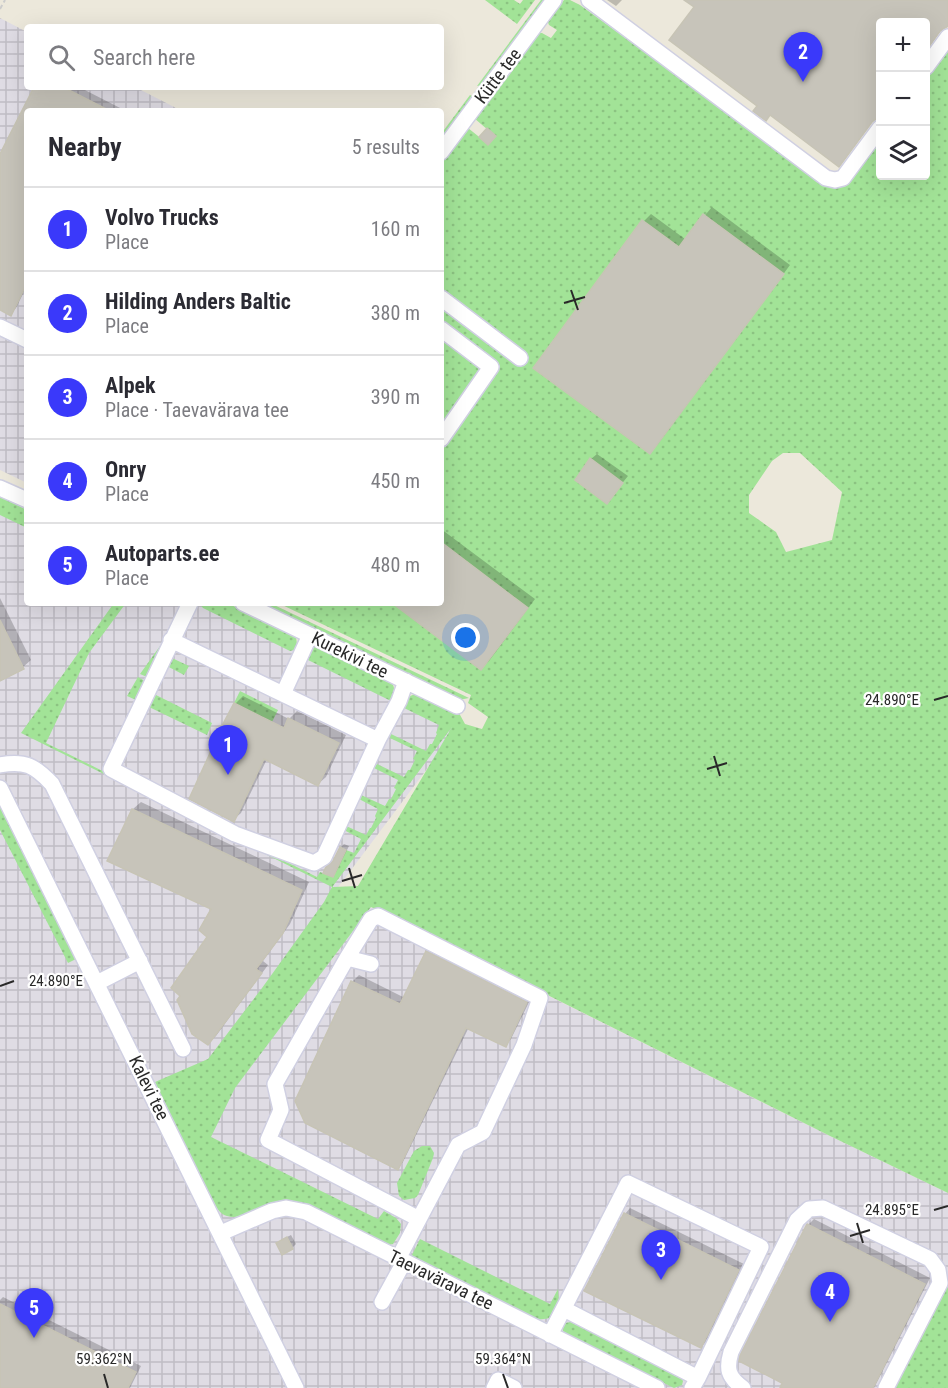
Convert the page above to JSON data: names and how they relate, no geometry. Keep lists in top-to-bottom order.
{
  "streets": {
    "street": [
      "Kütte tee",
      "Kurekivi tee",
      "Kalevi tee",
      "Taevavärava tee"
    ]
  },
  "crossings": [
    ["Kalevi tee", "Taevavärava tee"]
  ],
  "page": {
    "map_buttons": ["+", "−"],
    "search": "Search here",
    "pins": [
      "2",
      "1",
      "3",
      "4",
      "5"
    ],
    "heading": ["Nearby", "5 results"],
    "list": [
      {
        "mark": "1",
        "name": "Volvo Trucks",
        "note": "Place",
        "value": "160 m"
      },
      {
        "mark": "2",
        "name": "Hilding Anders Baltic",
        "note": "Place",
        "value": "380 m"
      },
      {
        "mark": "3",
        "name": "Alpek",
        "note": "Place · Taevavärava tee",
        "value": "390 m"
      },
      {
        "mark": "4",
        "name": "Onry",
        "note": "Place",
        "value": "450 m"
      },
      {
        "mark": "5",
        "name": "Autoparts.ee",
        "note": "Place",
        "value": "480 m"
      }
    ]
  },
  "coordinates": [
    "24.890°E",
    "24.895°E",
    "59.362°N",
    "59.364°N"
  ]
}
